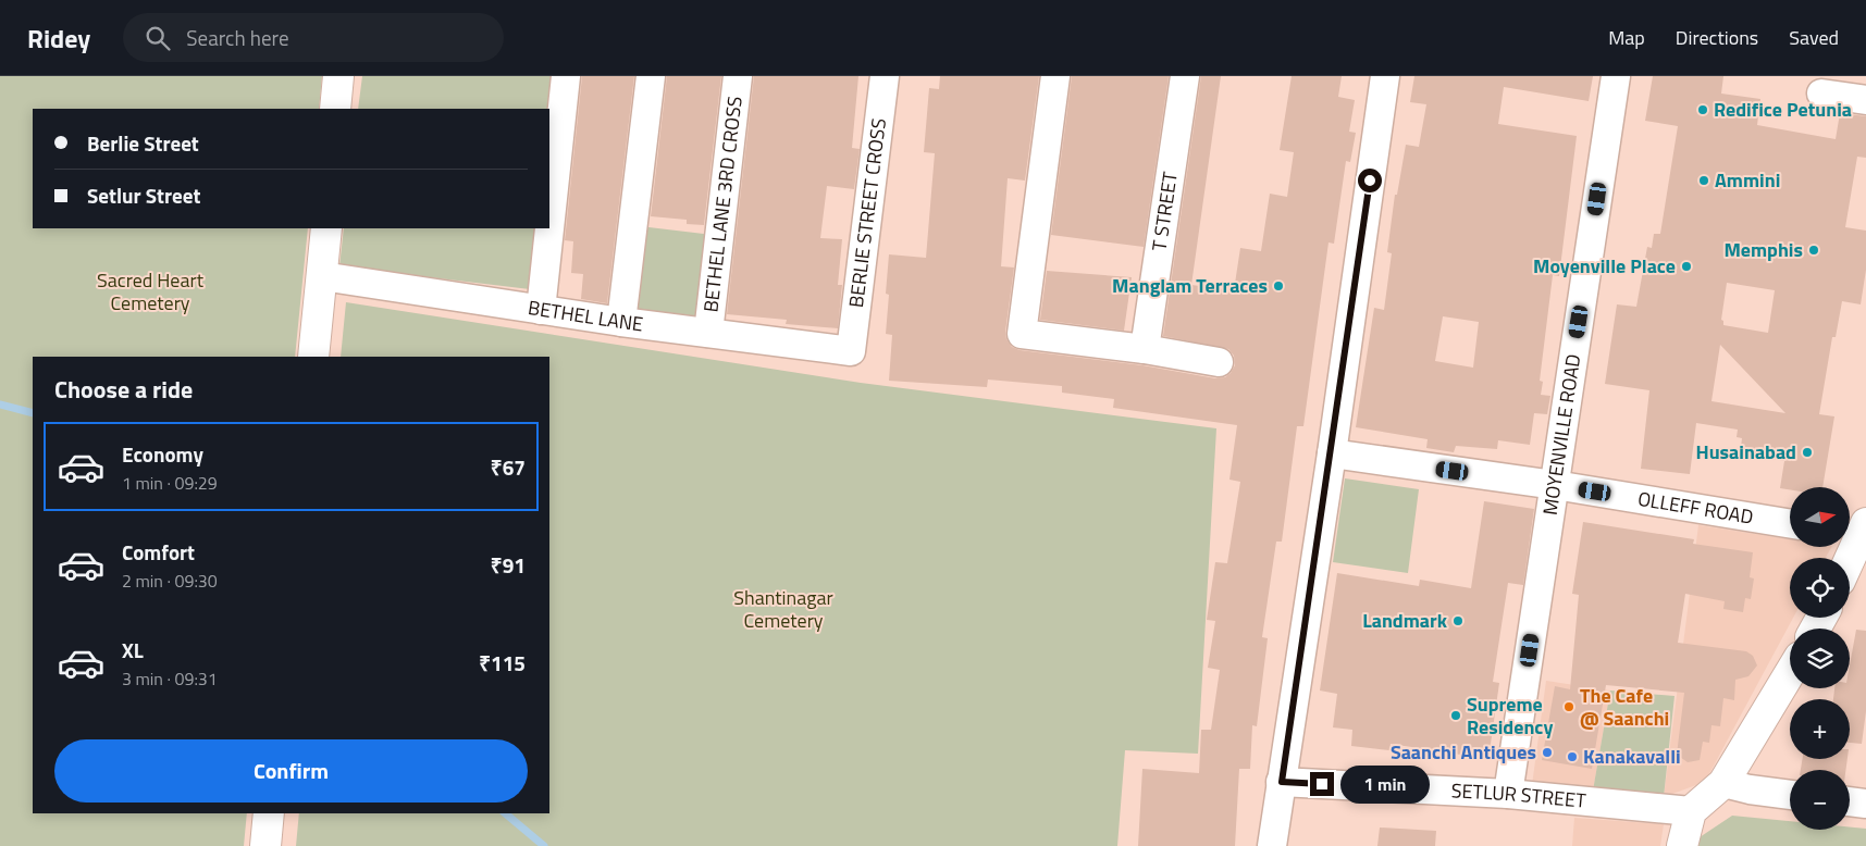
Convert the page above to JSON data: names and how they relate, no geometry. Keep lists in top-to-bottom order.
{
  "streets": {
    "street": [
      "BETHEL LANE 3RD CROSS",
      "T STREET",
      "BERLIE STREET CROSS",
      "BETHEL LANE",
      "MOYENVILLE ROAD",
      "OLLEFF ROAD",
      "SETLUR STREET"
    ]
  },
  "crossings": [
    ["BETHEL LANE 3RD CROSS", "BETHEL LANE"],
    ["BERLIE STREET CROSS", "BETHEL LANE"],
    ["MOYENVILLE ROAD", "OLLEFF ROAD"],
    ["MOYENVILLE ROAD", "SETLUR STREET"]
  ],
  "parks": ["Sacred Heart Cemetery", "Shantinagar Cemetery"],
  "places": [
    "Redifice Petunia",
    "Ammini",
    "Memphis",
    "Moyenville Place",
    "Manglam Terraces",
    "Husainabad",
    "Landmark",
    "The Cafe @ Saanchi",
    "Supreme Residency",
    "Saanchi Antiques",
    "Kanakavalli"
  ],
  "north": "right",
  "page": {
    "header": "Ridey",
    "search": "Search here",
    "nav": ["Map", "Directions", "Saved"],
    "banner": ["Berlie Street", "Setlur Street"],
    "heading": "Choose a ride",
    "list": [
      {
        "name": "Economy",
        "note": "1 min · 09:29",
        "value": "₹67"
      },
      {
        "name": "Comfort",
        "note": "2 min · 09:30",
        "value": "₹91"
      },
      {
        "name": "XL",
        "note": "3 min · 09:31",
        "value": "₹115"
      }
    ],
    "map_buttons": ["+", "−"],
    "buttons": "Confirm",
    "bubble": "1 min"
  }
}
